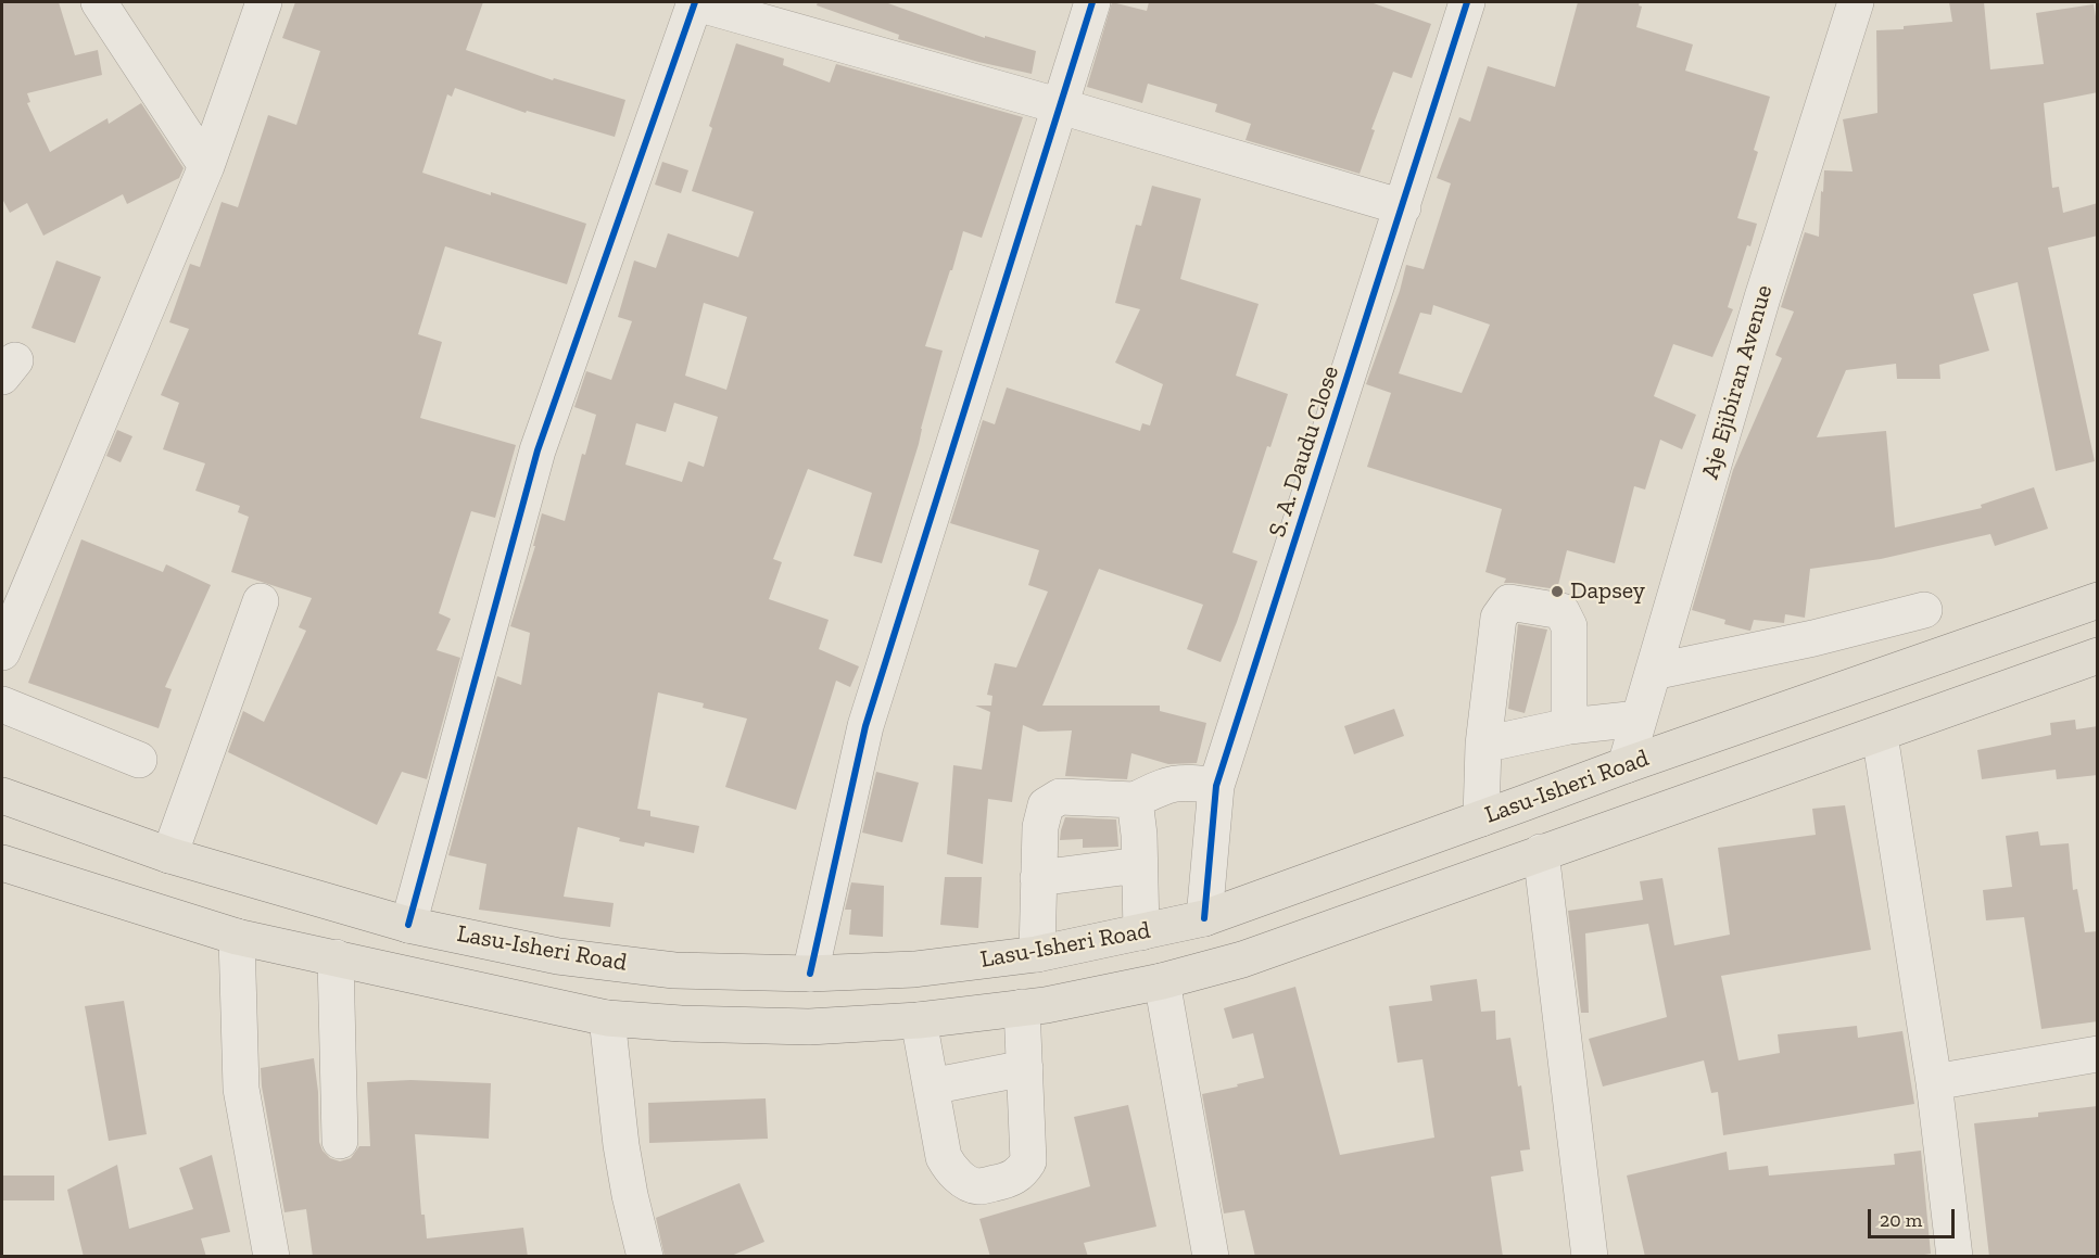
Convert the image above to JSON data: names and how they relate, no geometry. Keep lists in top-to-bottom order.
{
  "streets": {
    "main road": ["Lasu-Isheri Road"],
    "street": ["Aje Ejibiran Avenue", "S. A. Daudu Close"]
  },
  "crossings": [
    ["Aje Ejibiran Avenue", "Lasu-Isheri Road"],
    ["S. A. Daudu Close", "Lasu-Isheri Road"]
  ],
  "places": ["Dapsey"],
  "scale_bar": "20 m"
}
